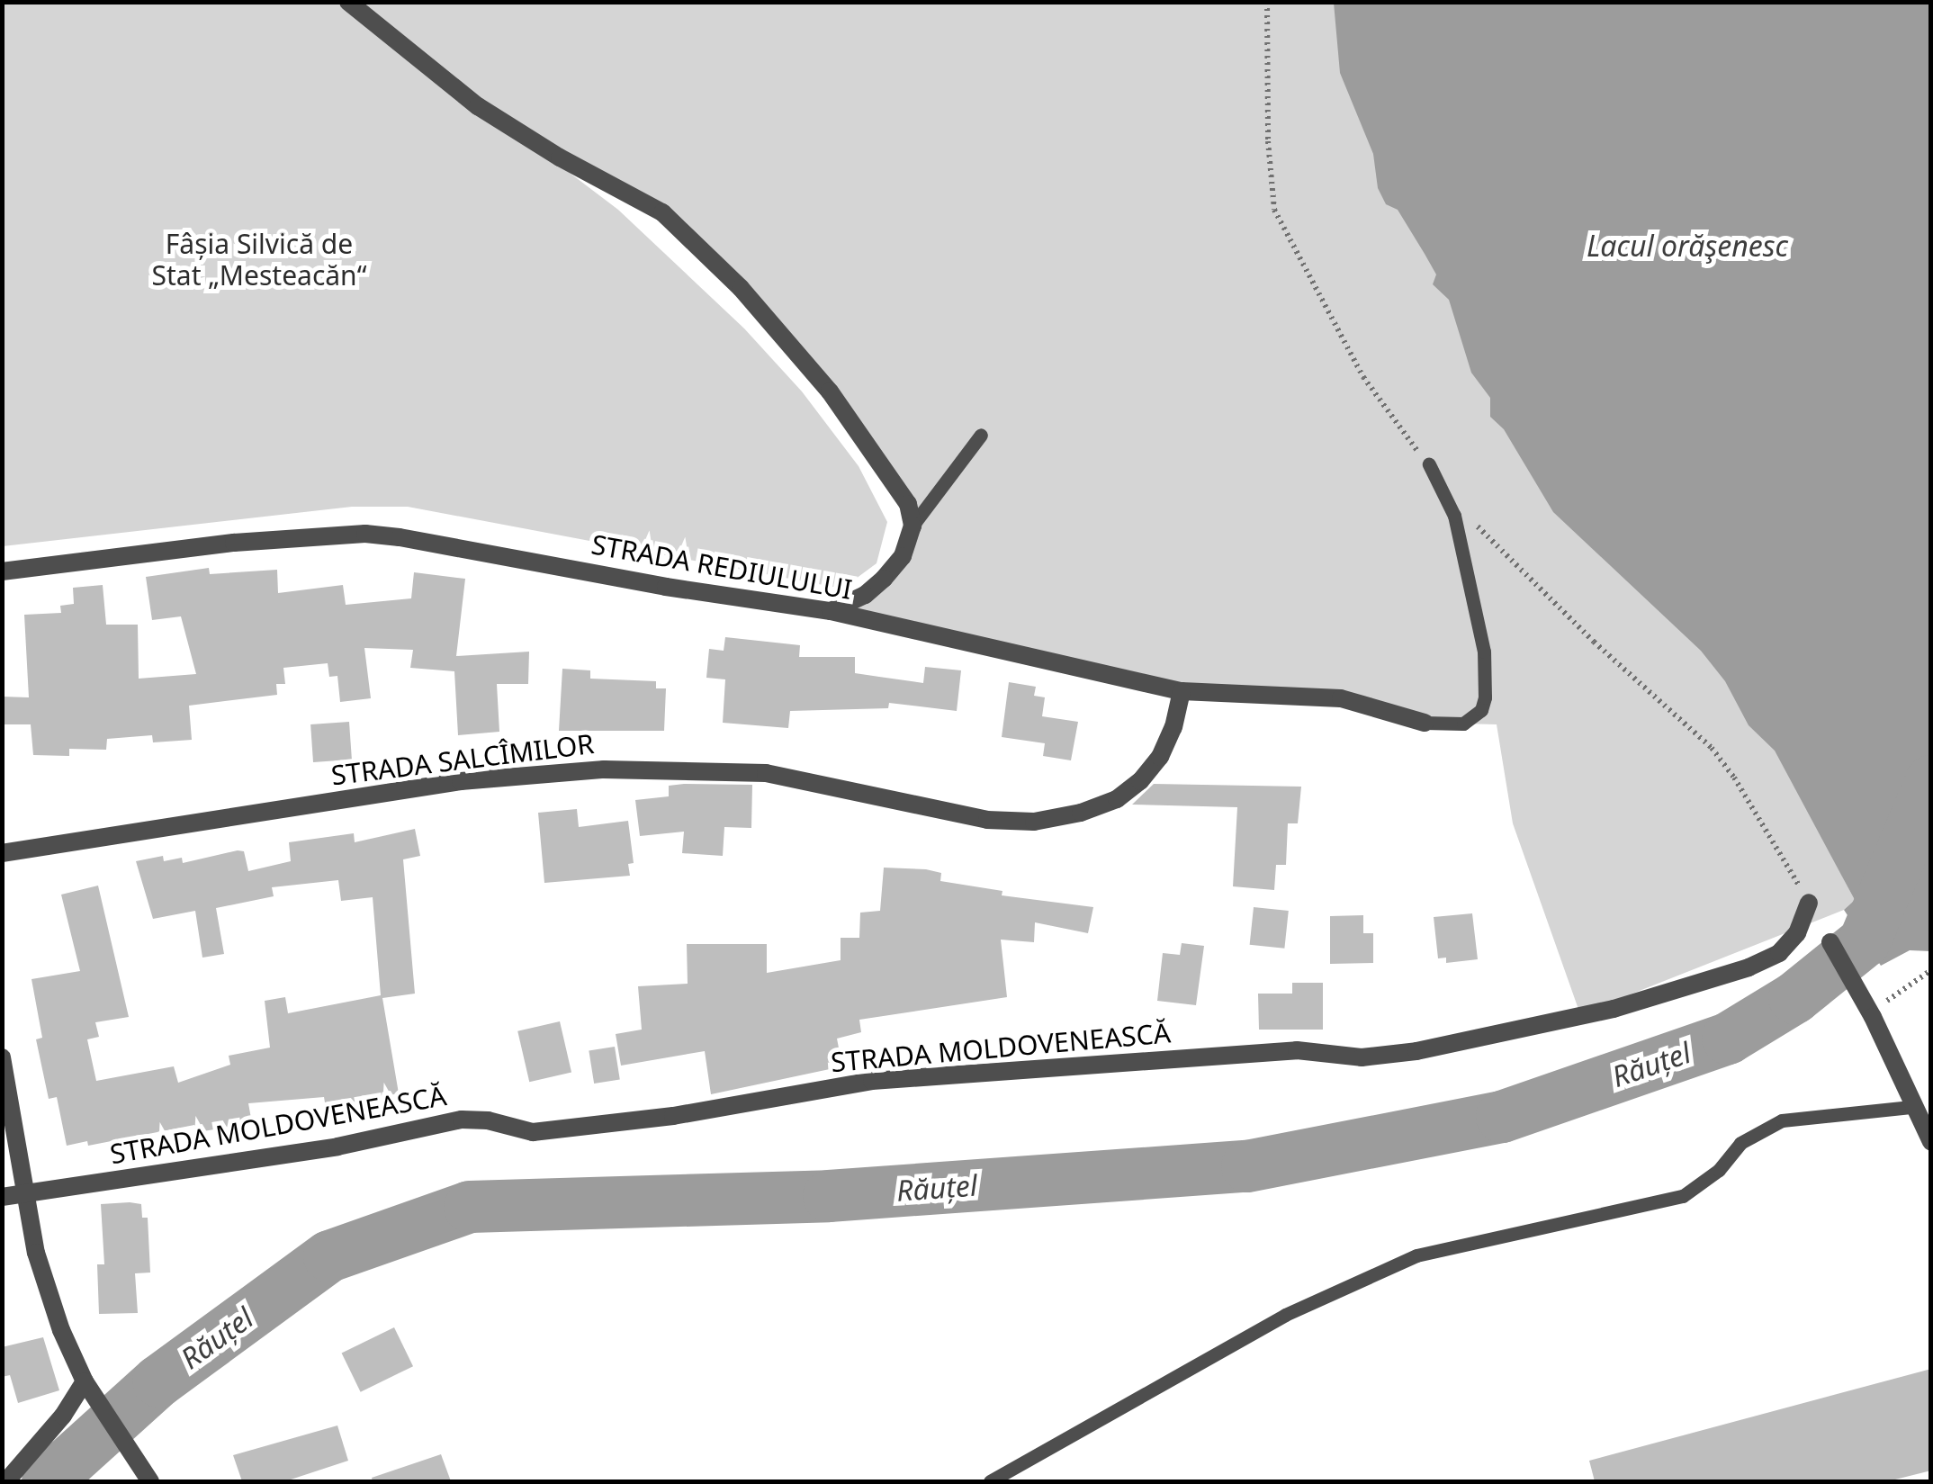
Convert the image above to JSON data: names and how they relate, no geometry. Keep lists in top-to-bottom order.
{
  "streets": {
    "street": ["STRADA REDIULULUI", "STRADA SALCÎMILOR", "STRADA MOLDOVENEASCĂ"]
  },
  "crossings": [
    ["STRADA REDIULULUI", "STRADA SALCÎMILOR"]
  ],
  "water": ["Lacul orăşenesc", "Răuțel"],
  "parks": ["Fâșia Silvică de Stat „Mesteacăn“"]
}
